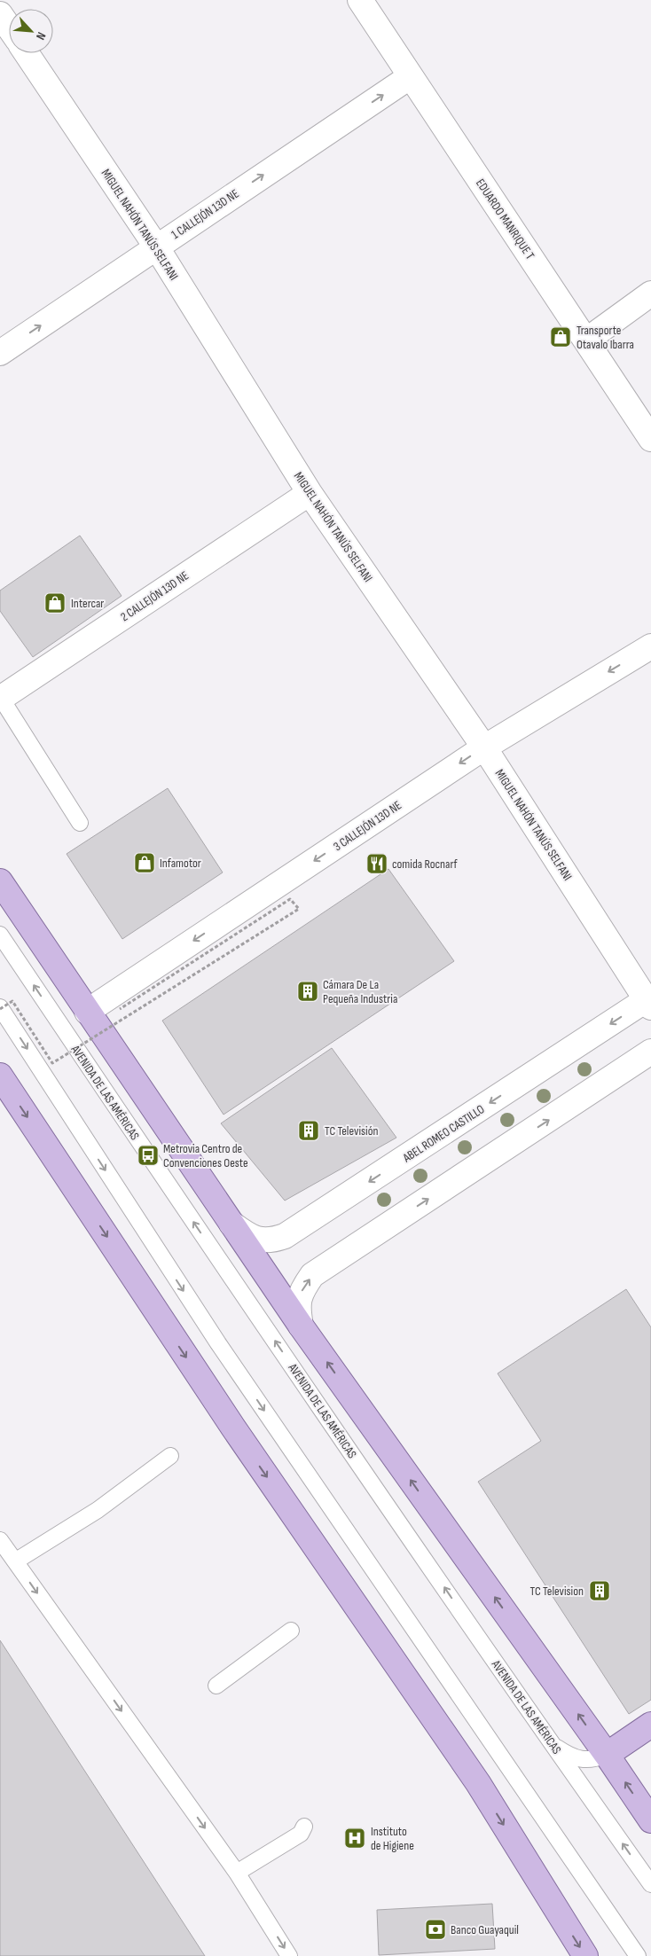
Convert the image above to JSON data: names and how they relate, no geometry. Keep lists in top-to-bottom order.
{
  "streets": {
    "street": [
      "1 CALLEJÓN 13D NE",
      "EDUARDO MANRIQUE T",
      "MIGUEL NAHÓN TANÚS SELFANI",
      "2 CALLEJÓN 13D NE",
      "3 CALLEJÓN 13D NE",
      "ABEL ROMEO CASTILLO"
    ],
    "lane": ["AVENIDA DE LAS AMÉRICAS"]
  },
  "crossings": [
    ["1 CALLEJÓN 13D NE", "EDUARDO MANRIQUE T"],
    ["1 CALLEJÓN 13D NE", "MIGUEL NAHÓN TANÚS SELFANI"],
    ["MIGUEL NAHÓN TANÚS SELFANI", "2 CALLEJÓN 13D NE"],
    ["MIGUEL NAHÓN TANÚS SELFANI", "3 CALLEJÓN 13D NE"],
    ["MIGUEL NAHÓN TANÚS SELFANI", "ABEL ROMEO CASTILLO"]
  ],
  "one_way": ["1 CALLEJÓN 13D NE", "3 CALLEJÓN 13D NE"],
  "places": {
    "shop": ["Transporte Otavalo Ibarra", "Intercar", "Infamotor"],
    "restaurant": ["comida Rocnarf"],
    "building": ["Cámara De La Pequeña Industria", "TC Televisión", "TC Television"],
    "bus stop": ["Metrovia Centro de Convenciones Oeste"],
    "hospital": ["Instituto de Higiene"],
    "bank": ["Banco Guayaquil"]
  },
  "north": "bottom right"
}
